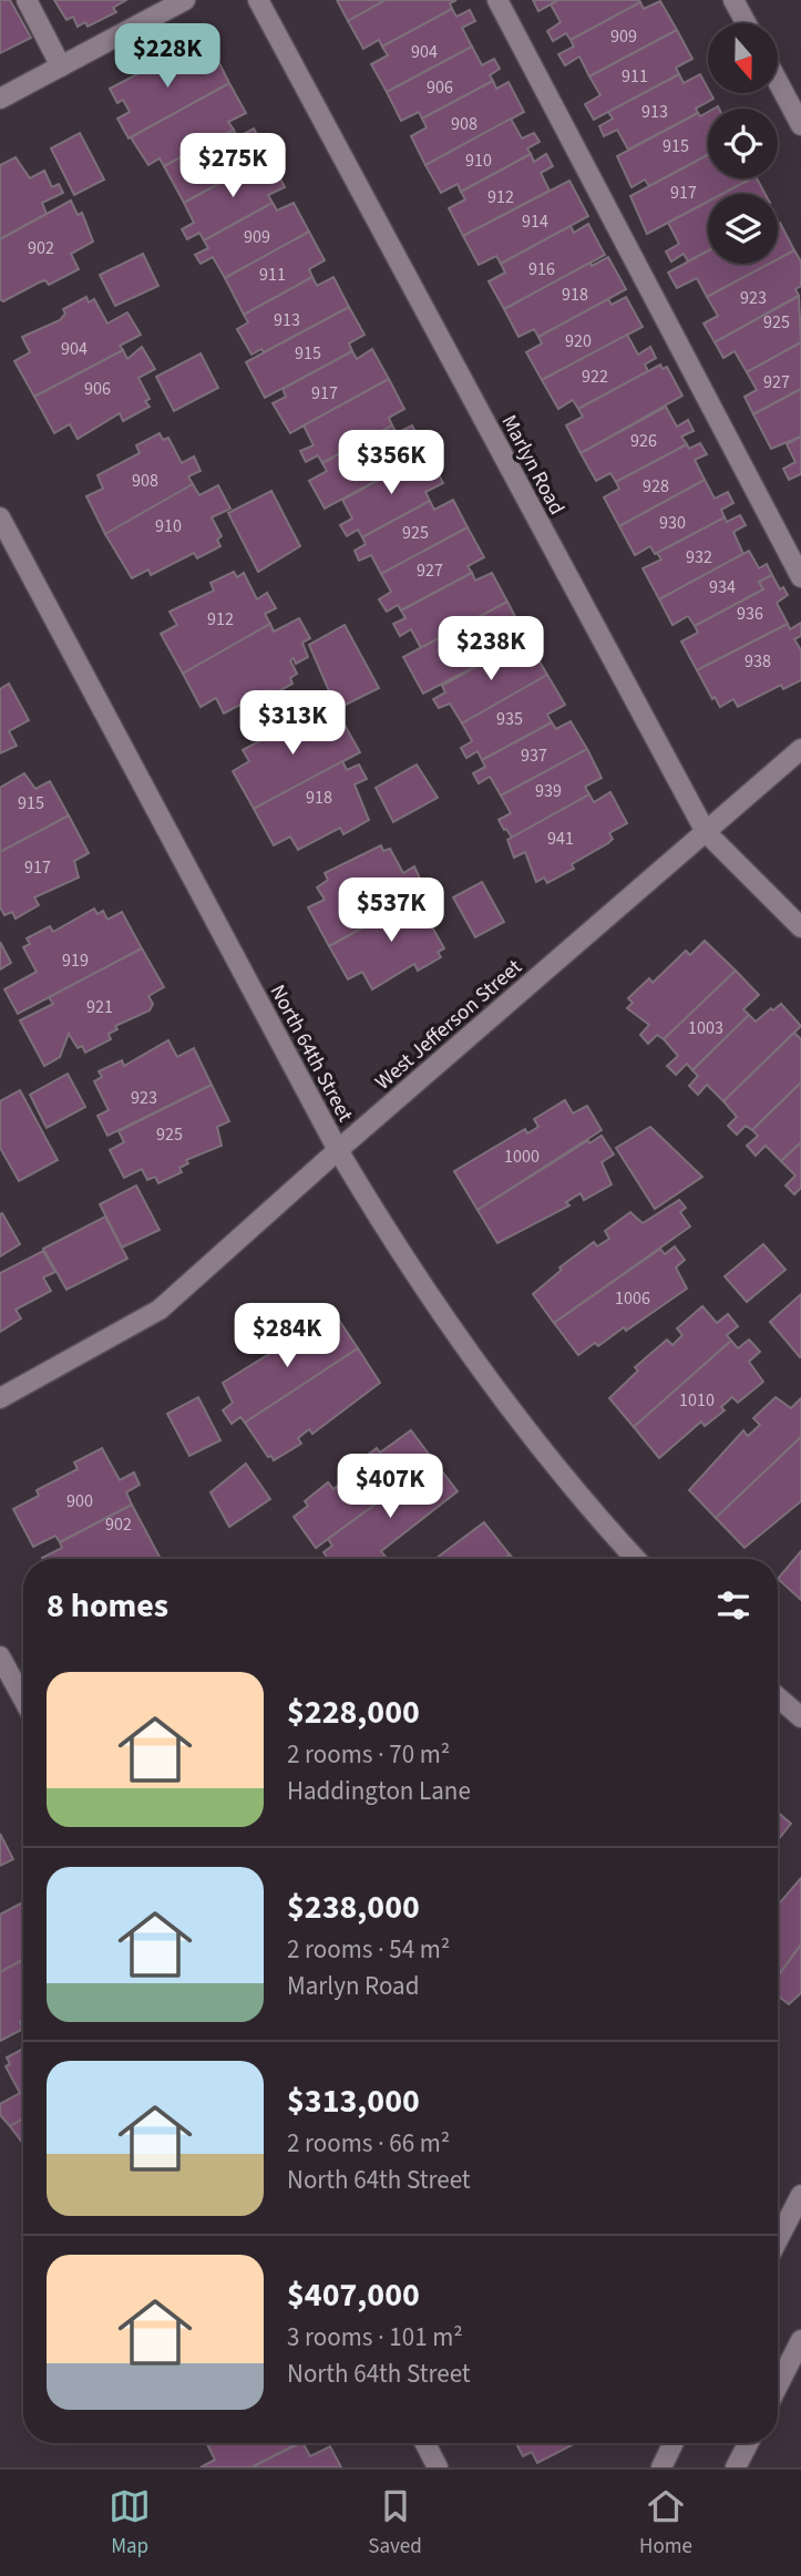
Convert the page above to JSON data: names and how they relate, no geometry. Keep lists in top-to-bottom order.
{
  "streets": {
    "street": ["Marlyn Road", "West Jefferson Street", "North 64th Street"]
  },
  "crossings": [
    ["Marlyn Road", "West Jefferson Street"],
    ["West Jefferson Street", "North 64th Street"]
  ],
  "house_numbers": [
    "909",
    "904",
    "911",
    "906",
    "913",
    "908",
    "915",
    "910",
    "917",
    "912",
    "914",
    "909",
    "902",
    "916",
    "911",
    "918",
    "923",
    "913",
    "925",
    "920",
    "904",
    "915",
    "922",
    "927",
    "906",
    "917",
    "926",
    "908",
    "928",
    "930",
    "910",
    "925",
    "932",
    "927",
    "934",
    "936",
    "912",
    "938",
    "935",
    "937",
    "939",
    "918",
    "915",
    "941",
    "917",
    "919",
    "921",
    "1003",
    "923",
    "925",
    "1000",
    "1006",
    "1010",
    "900",
    "902"
  ],
  "north": "bottom",
  "page": {
    "price": [
      "$228K",
      "$275K",
      "$356K",
      "$238K",
      "$313K",
      "$537K",
      "$284K",
      "$407K"
    ],
    "heading": "8 homes",
    "list": [
      {
        "name": "$228,000",
        "note": "2 rooms · 70 m² · Haddington Lane"
      },
      {
        "name": "$238,000",
        "note": "2 rooms · 54 m² · Marlyn Road"
      },
      {
        "name": "$313,000",
        "note": "2 rooms · 66 m² · North 64th Street"
      },
      {
        "name": "$407,000",
        "note": "3 rooms · 101 m² · North 64th Street"
      }
    ],
    "tabs": ["Map", "Saved", "Home"]
  }
}
